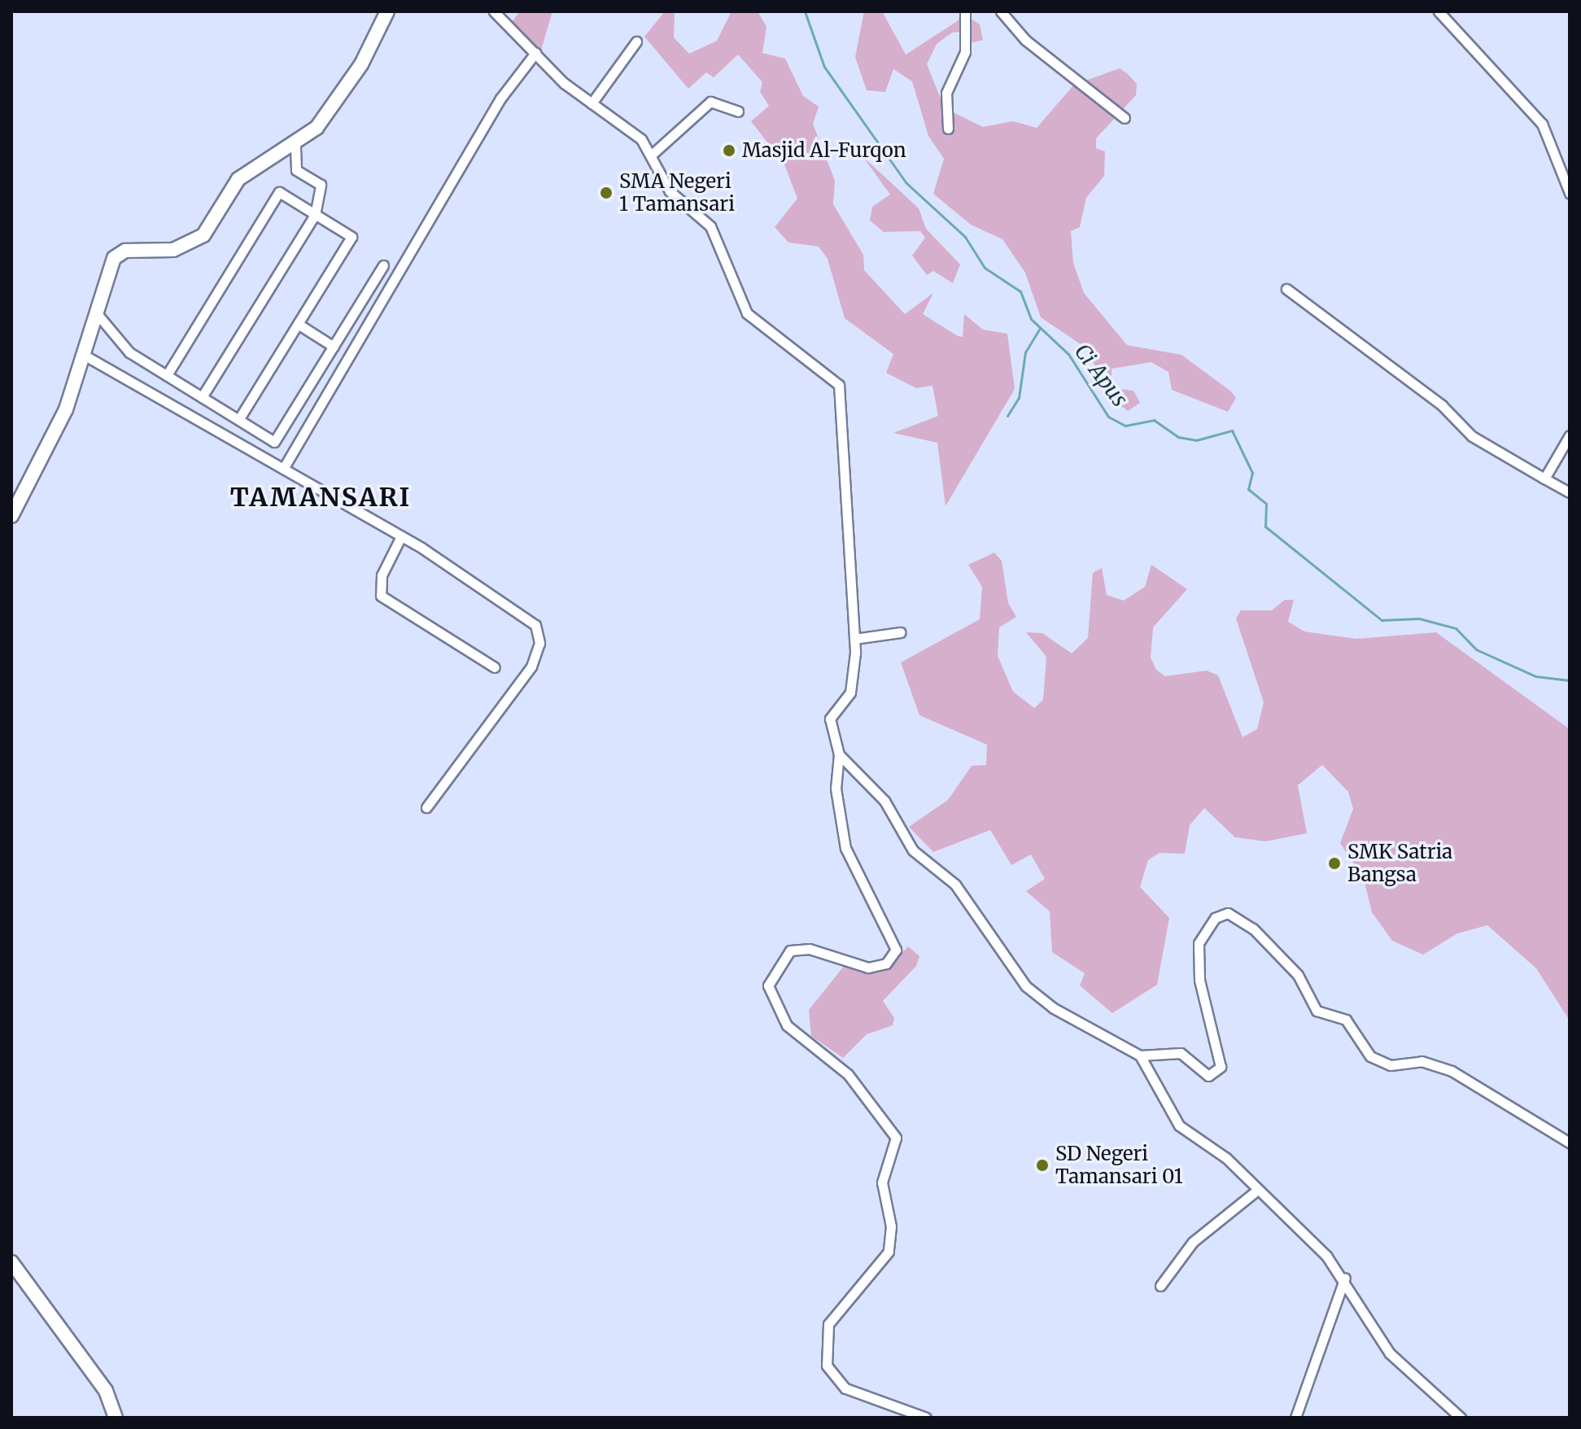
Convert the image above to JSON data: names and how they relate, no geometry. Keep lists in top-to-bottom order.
{
  "districts": ["TAMANSARI"],
  "water": ["Ci Apus"],
  "places": [
    "Masjid Al-Furqon",
    "SMA Negeri 1 Tamansari",
    "SMK Satria Bangsa",
    "SD Negeri Tamansari 01"
  ]
}
